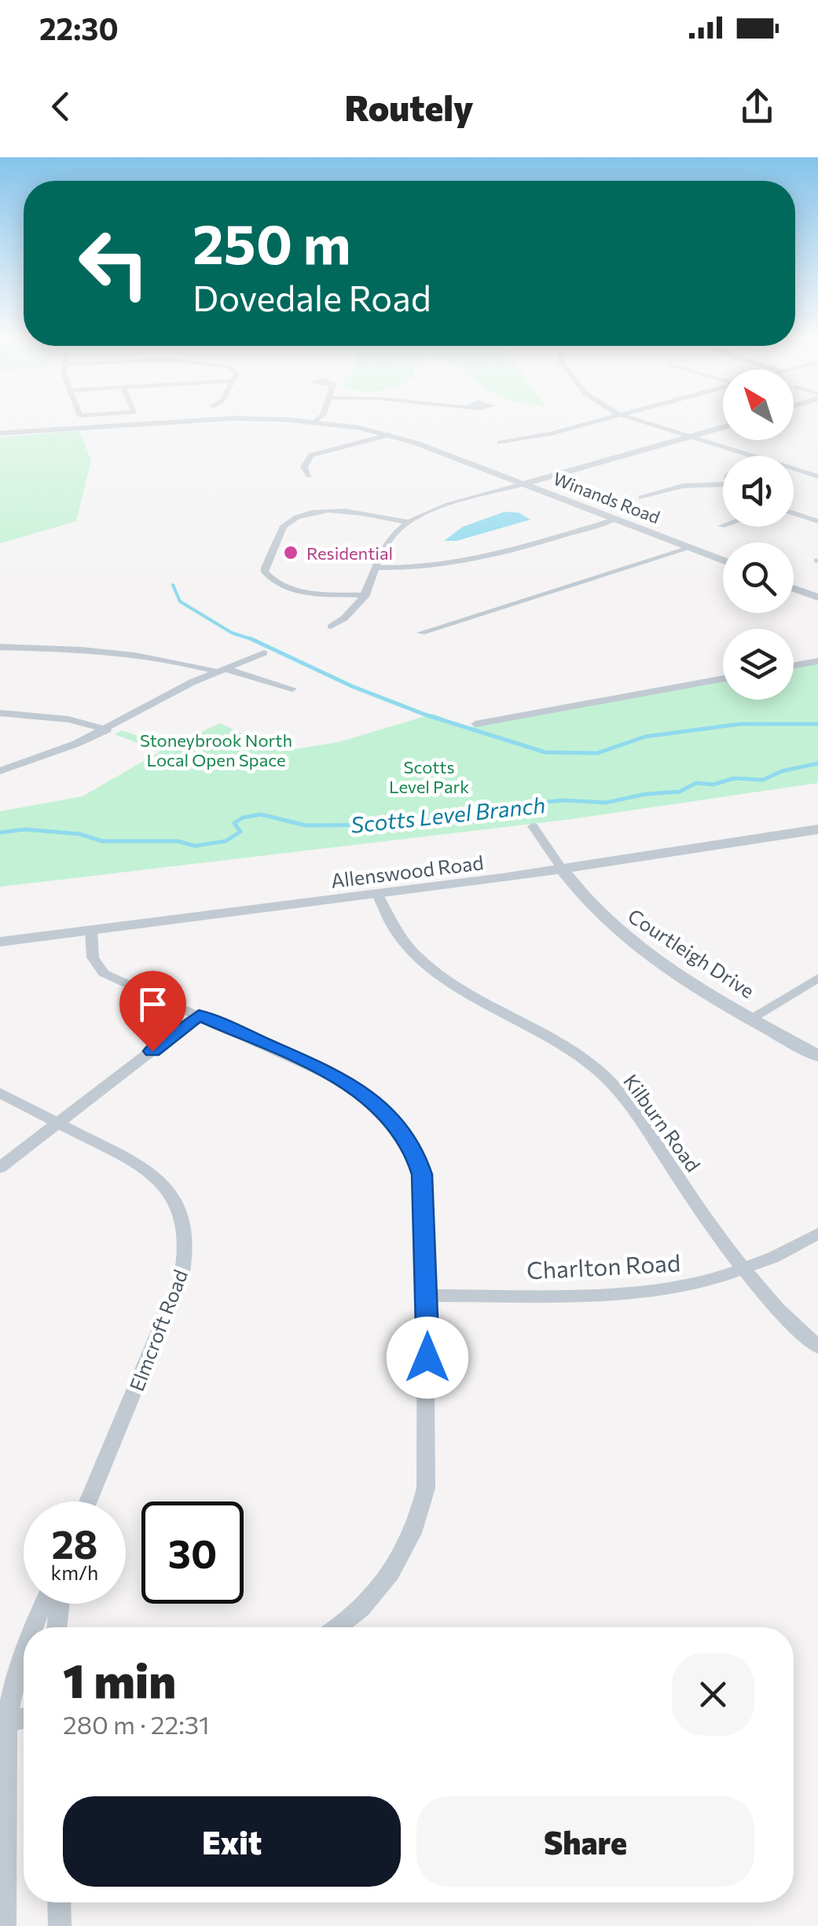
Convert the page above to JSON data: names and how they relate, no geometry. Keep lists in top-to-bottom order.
{
  "streets": {
    "street": [
      "Winands Road",
      "Allenswood Road",
      "Courtleigh Drive",
      "Kilburn Road",
      "Charlton Road",
      "Elmcroft Road"
    ]
  },
  "crossings": [
    ["Allenswood Road", "Courtleigh Drive"],
    ["Allenswood Road", "Kilburn Road"],
    ["Kilburn Road", "Charlton Road"]
  ],
  "water": ["Scotts Level Branch"],
  "parks": ["Stoneybrook North Local Open Space", "Scotts Level Park"],
  "places": ["Residential"],
  "north": "top left",
  "page": {
    "status": "22:30",
    "header": "Routely",
    "turn": ["250 m", "Dovedale Road"],
    "speed": "28 km/h",
    "limit": "30",
    "heading": ["1 min", "280 m · 22:31"],
    "buttons": ["Exit", "Share"]
  }
}
